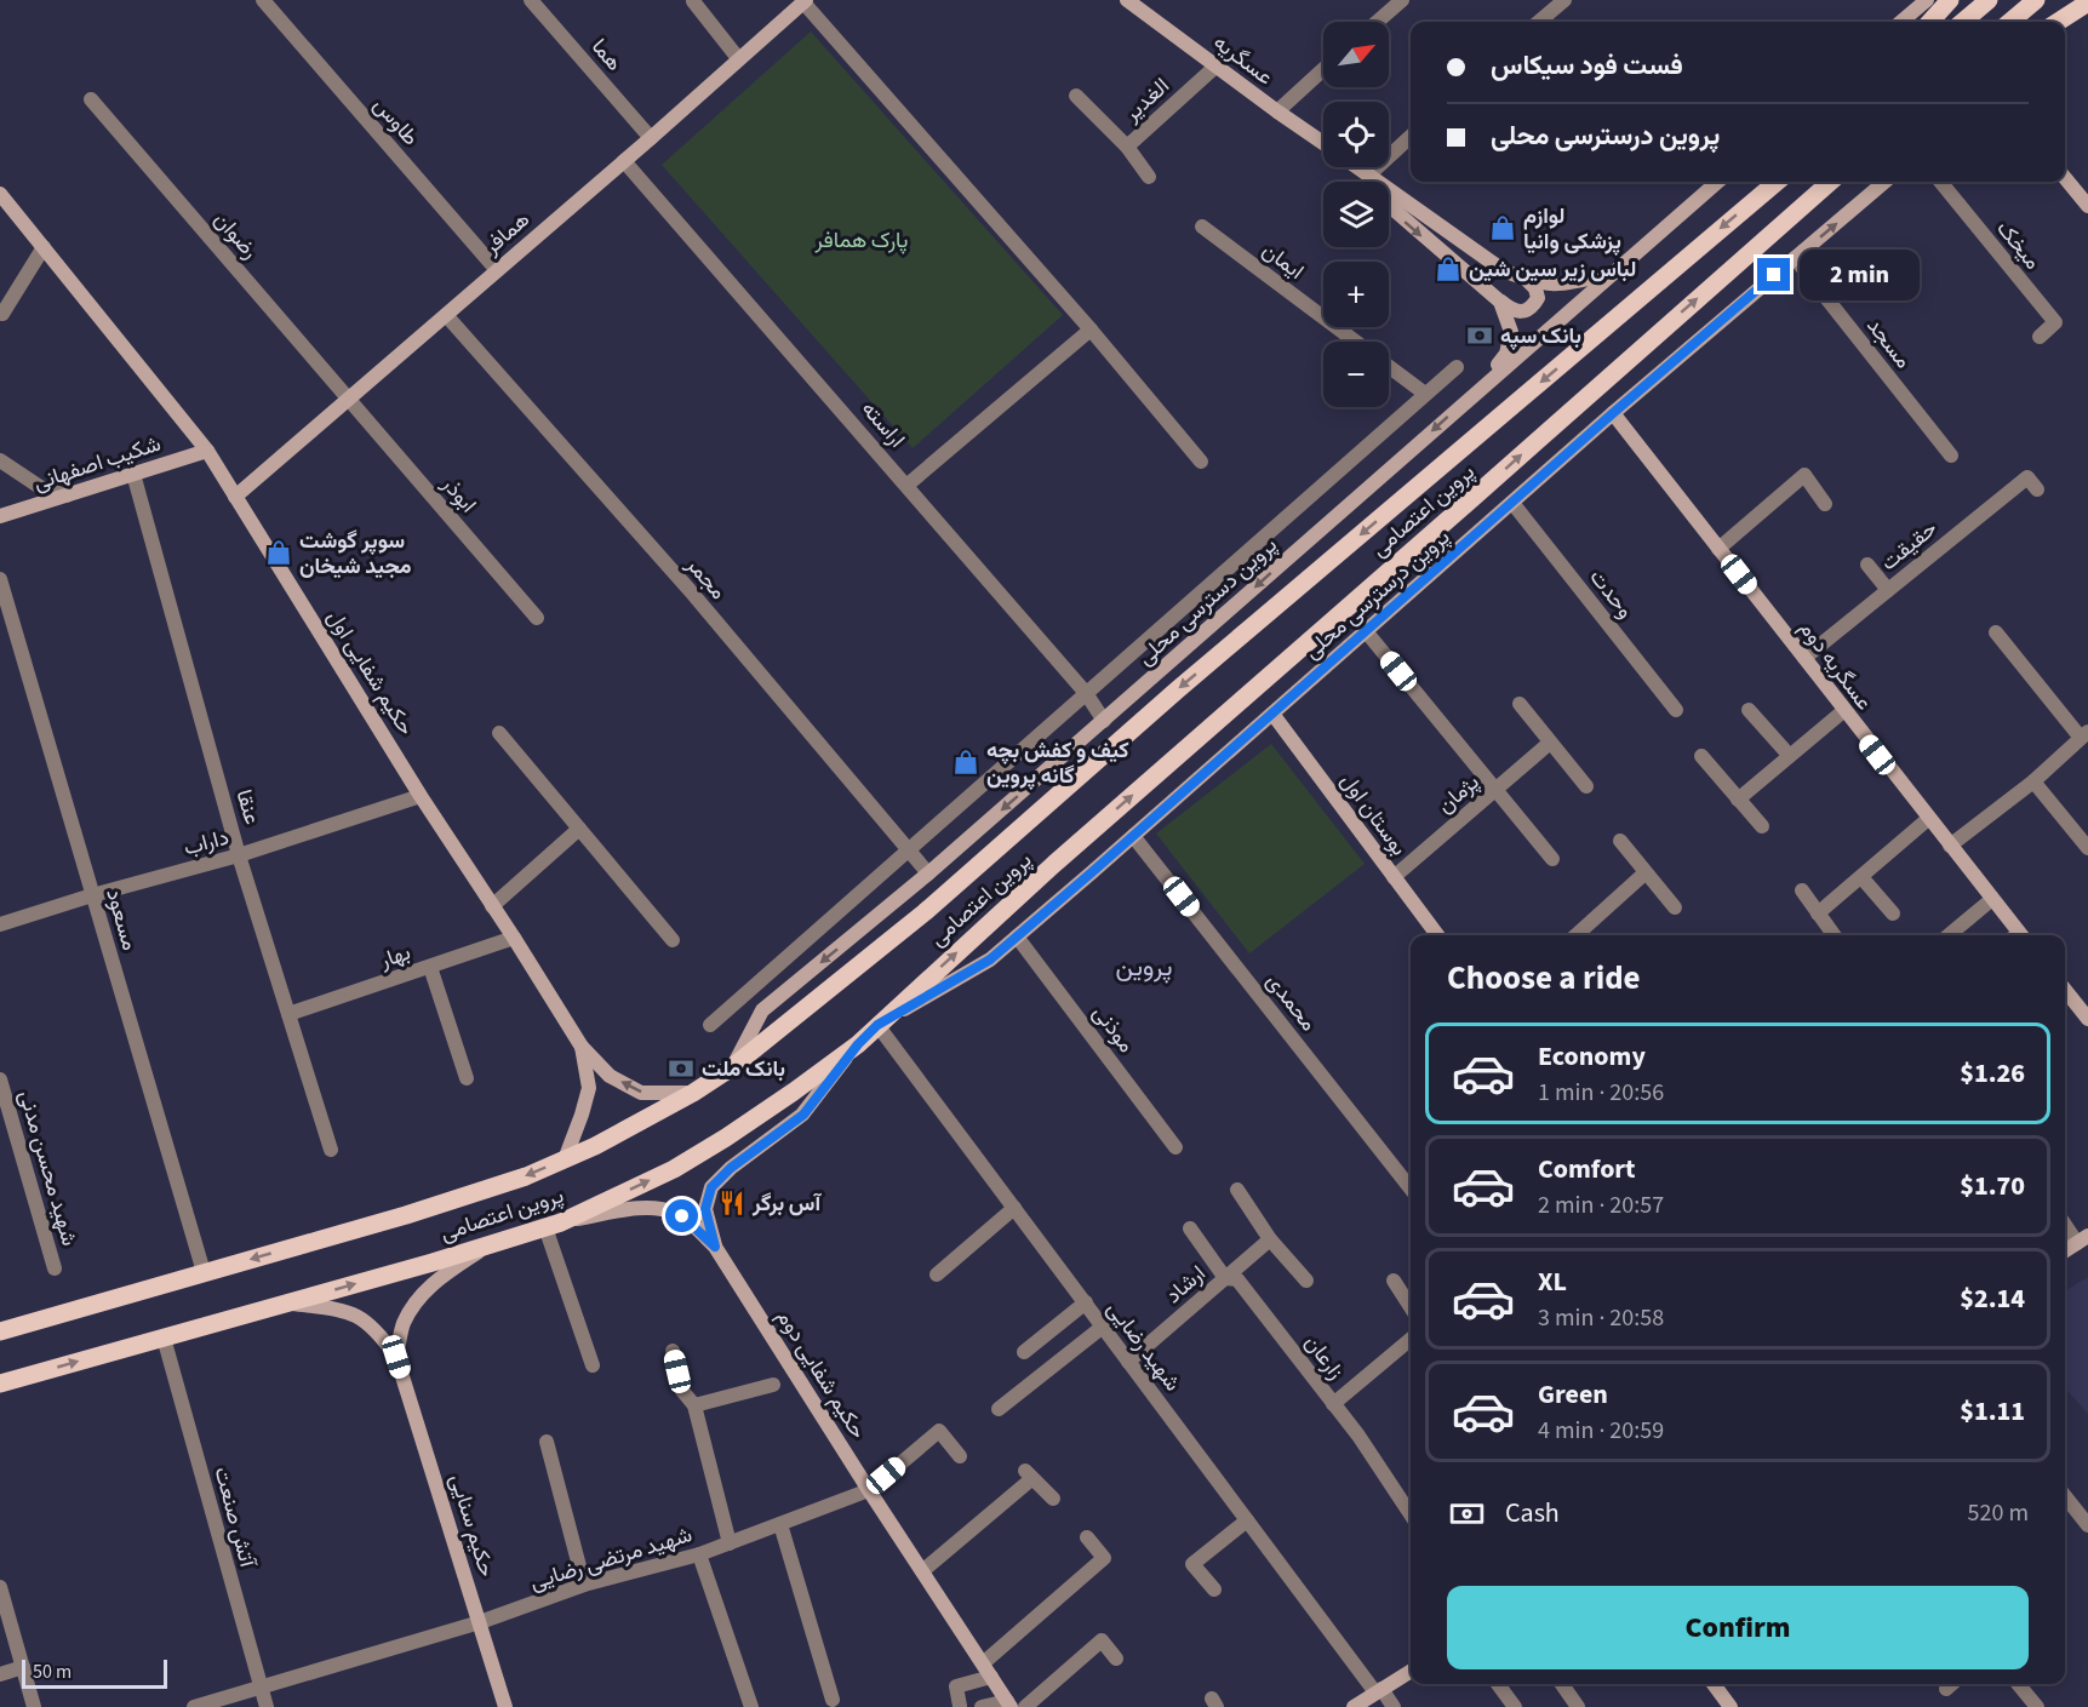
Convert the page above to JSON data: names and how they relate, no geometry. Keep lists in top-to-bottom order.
{
  "streets": {
    "main road": ["پروین اعتصامی"],
    "street": [
      "هما",
      "عسگریه",
      "الغدیر",
      "طاوس",
      "همافر",
      "رضوان",
      "میخک",
      "ایمان",
      "مسجد",
      "اراسته",
      "شکیب اصفهانی",
      "ابوذر",
      "حقیقت",
      "مجمر",
      "پروین درسترسی محلی",
      "وحدت",
      "پروین دسترسی محلی",
      "عسگریه دوم",
      "حکیم شفایی اول",
      "پژمان",
      "عنقا",
      "بوستان اول",
      "داراب",
      "مسعود",
      "بهار",
      "محمدی",
      "موذنی",
      "شهید محسن مدنی",
      "ارشاد",
      "شهید رضایی",
      "زارعان",
      "حکیم شفایی دوم",
      "آتش صنعت",
      "حکیم سنایی",
      "شهید مرتضی رضایی"
    ]
  },
  "crossings": [
    ["هما", "همافر"],
    ["عسگریه", "الغدیر"],
    ["طاوس", "همافر"],
    ["همافر", "رضوان"],
    ["همافر", "اراسته"],
    ["همافر", "ابوذر"],
    ["همافر", "مجمر"],
    ["همافر", "حکیم شفایی اول"],
    ["رضوان", "ابوذر"],
    ["مسجد", "پروین درسترسی محلی"],
    ["اراسته", "پروین دسترسی محلی"],
    ["شکیب اصفهانی", "حکیم شفایی اول"],
    ["شکیب اصفهانی", "عنقا"],
    ["پروین اعتصامی", "پروین درسترسی محلی"],
    ["پروین اعتصامی", "پروین دسترسی محلی"],
    ["پروین اعتصامی", "مسعود"],
    ["پروین اعتصامی", "شهید رضایی"],
    ["پروین اعتصامی", "آتش صنعت"],
    ["حقیقت", "عسگریه دوم"],
    ["مجمر", "پروین دسترسی محلی"],
    ["پروین درسترسی محلی", "وحدت"],
    ["پروین درسترسی محلی", "عسگریه دوم"],
    ["پروین درسترسی محلی", "بوستان اول"],
    ["پروین درسترسی محلی", "محمدی"],
    ["پروین درسترسی محلی", "موذنی"],
    ["پروین درسترسی محلی", "شهید رضایی"],
    ["حکیم شفایی اول", "داراب"],
    ["حکیم شفایی اول", "بهار"],
    ["پژمان", "بوستان اول"],
    ["عنقا", "داراب"],
    ["عنقا", "بهار"],
    ["داراب", "مسعود"],
    ["ارشاد", "شهید رضایی"],
    ["ارشاد", "زارعان"],
    ["حکیم شفایی دوم", "شهید مرتضی رضایی"],
    ["آتش صنعت", "شهید مرتضی رضایی"],
    ["حکیم سنایی", "شهید مرتضی رضایی"]
  ],
  "districts": ["پروین"],
  "parks": ["پارک همافر"],
  "places": {
    "shop": [
      "لوازم پزشکی وانیا",
      "لباس زیر سین شین",
      "سوپر گوشت مجید شیخان",
      "کیف و کفش بچه گانه پروین"
    ],
    "bank": ["بانک سپه", "بانک ملت"],
    "restaurant": ["آس برگر"]
  },
  "scale_bar": "50 m",
  "north": "top right",
  "page": {
    "map_buttons": ["+", "−"],
    "banner": ["فست فود سیکاس", "پروین درسترسی محلی"],
    "bubble": "2 min",
    "heading": "Choose a ride",
    "list": [
      {
        "name": "Economy",
        "note": "1 min · 20:56",
        "value": "$1.26"
      },
      {
        "name": "Comfort",
        "note": "2 min · 20:57",
        "value": "$1.70"
      },
      {
        "name": "XL",
        "note": "3 min · 20:58",
        "value": "$2.14"
      },
      {
        "name": "Green",
        "note": "4 min · 20:59",
        "value": "$1.11"
      }
    ],
    "pay": ["Cash", "520 m"],
    "buttons": "Confirm",
    "scale": "50 m"
  }
}
